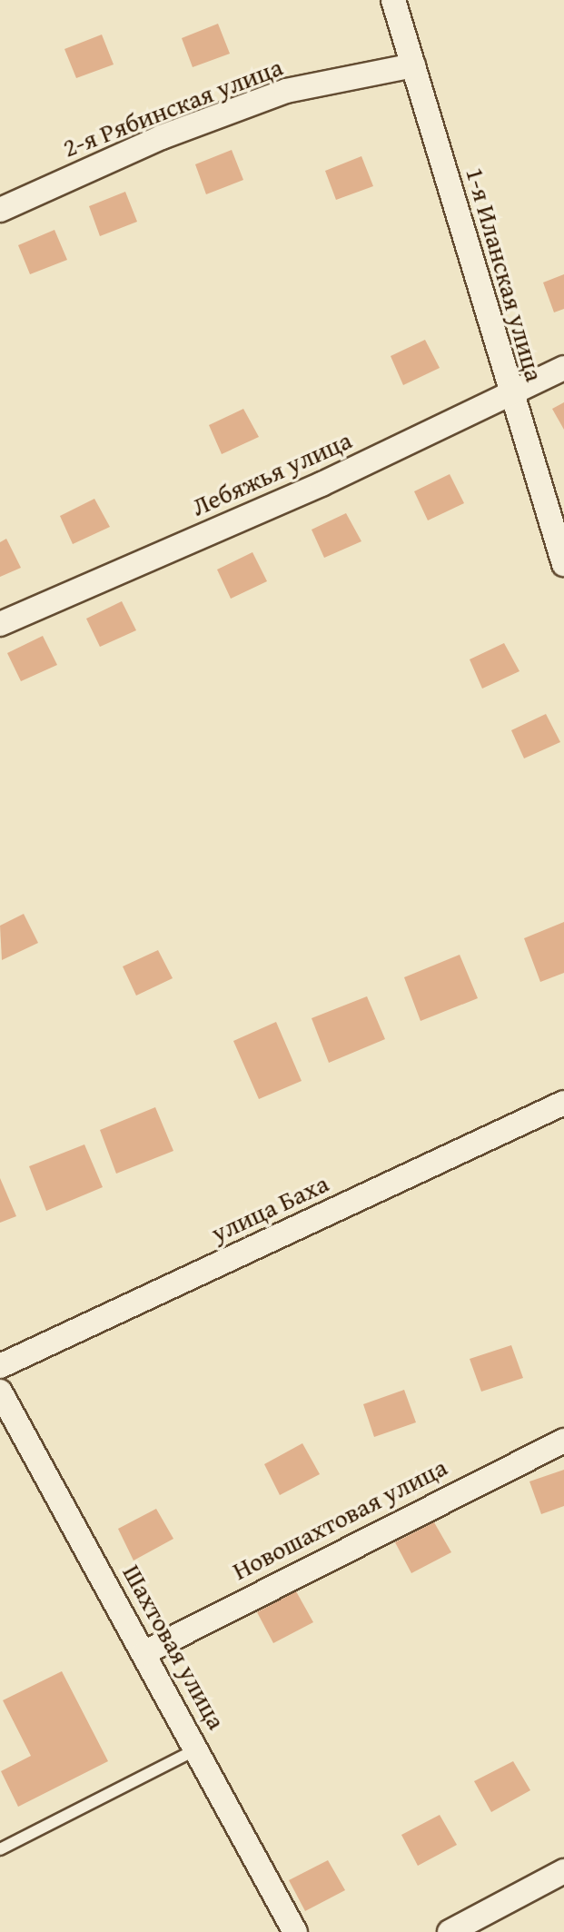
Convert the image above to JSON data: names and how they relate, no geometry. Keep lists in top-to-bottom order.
{
  "streets": {
    "street": [
      "2-я Рябинская улица",
      "1-я Иланская улица",
      "Лебяжья улица",
      "улица Баха",
      "Новошахтовая улица",
      "Шахтовая улица"
    ]
  },
  "crossings": [
    ["2-я Рябинская улица", "1-я Иланская улица"],
    ["1-я Иланская улица", "Лебяжья улица"],
    ["Новошахтовая улица", "Шахтовая улица"]
  ]
}
